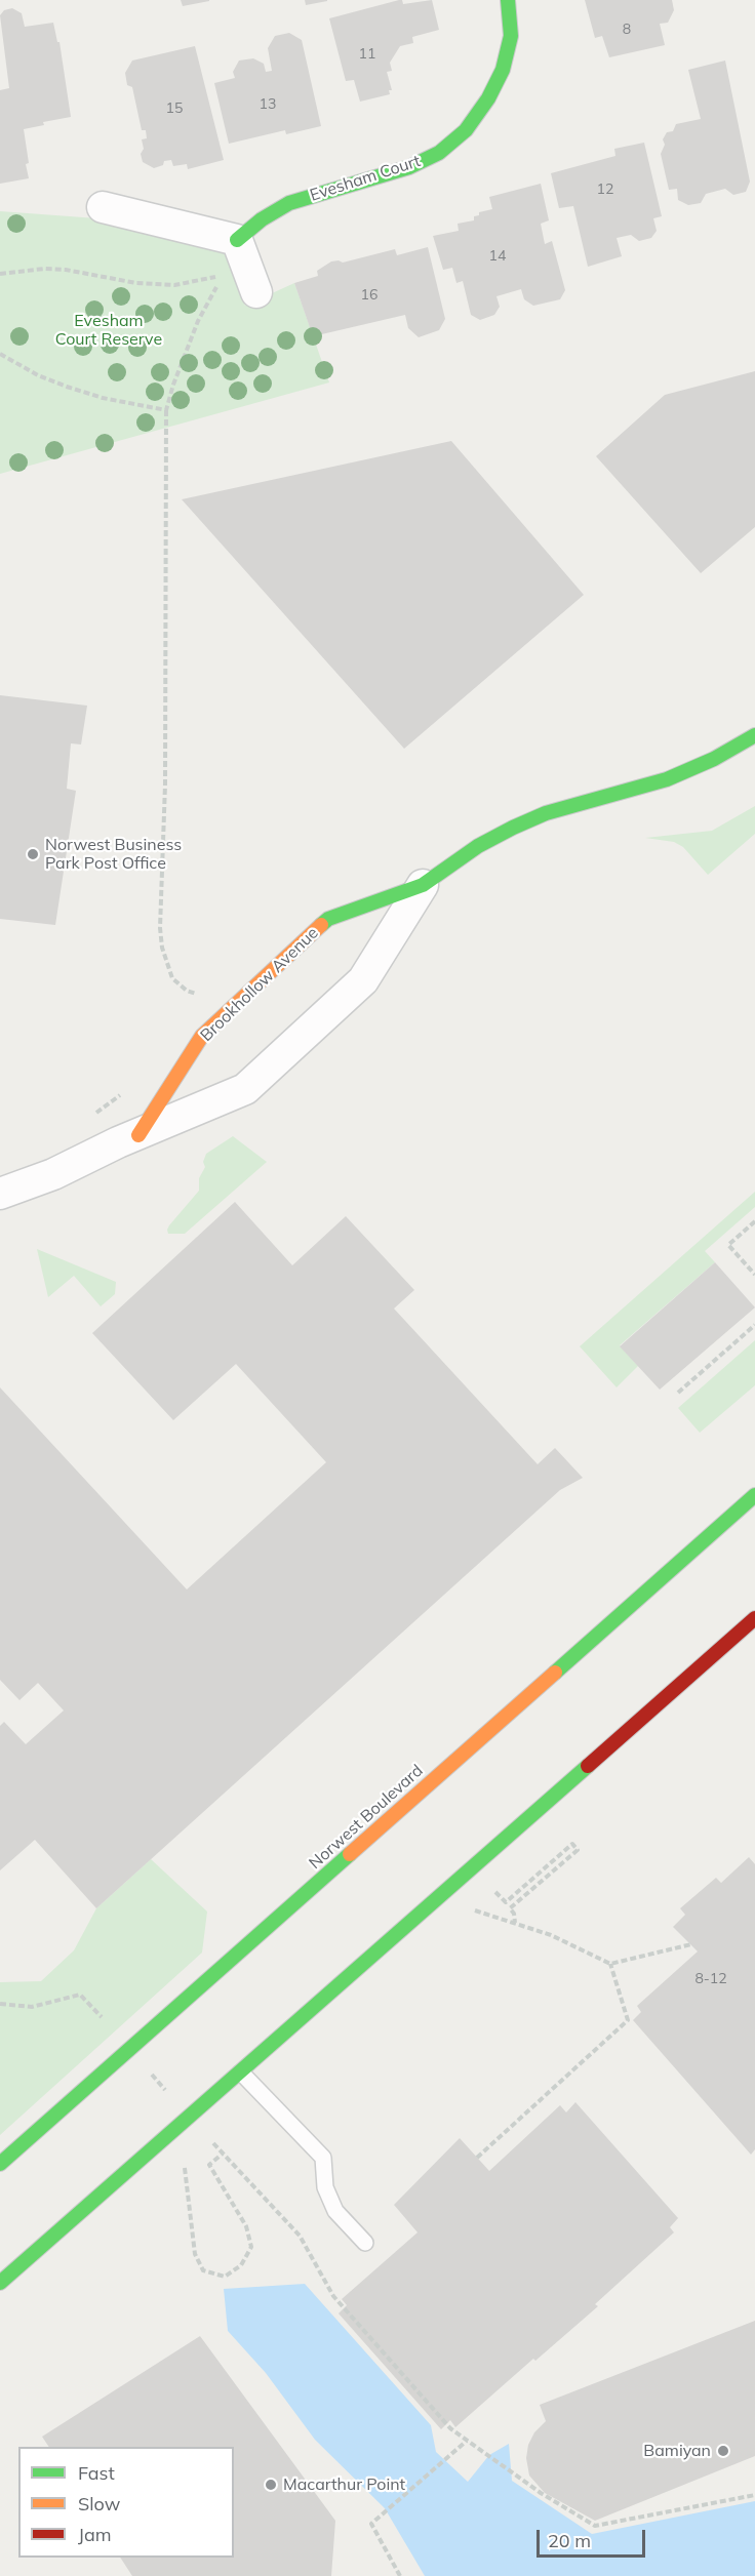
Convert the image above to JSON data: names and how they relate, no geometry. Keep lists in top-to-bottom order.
{
  "streets": {
    "main road": ["Evesham Court", "Brookhollow Avenue", "Norwest Boulevard"]
  },
  "parks": ["Evesham Court Reserve"],
  "places": ["Norwest Business Park Post Office", "Bamiyan", "Macarthur Point"],
  "house_numbers": [
    "8",
    "11",
    "13",
    "15",
    "12",
    "14",
    "16",
    "8-12"
  ],
  "legend": ["Fast", "Slow", "Jam"],
  "scale_bar": "20 m"
}
